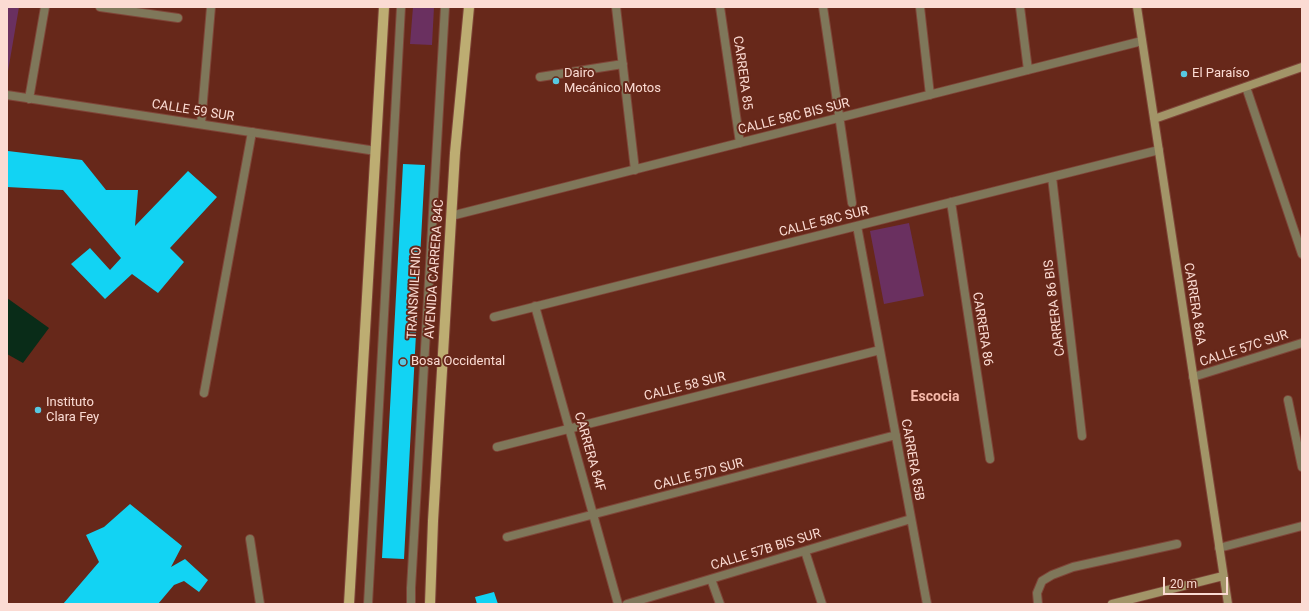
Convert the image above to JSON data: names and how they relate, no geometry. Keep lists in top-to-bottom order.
{
  "streets": {
    "main road": ["AVENIDA CARRERA 84C"],
    "street": [
      "CARRERA 85",
      "CALLE 59 SUR",
      "CALLE 58C BIS SUR",
      "CALLE 58C SUR",
      "TRANSMILENIO",
      "CARRERA 86A",
      "CARRERA 86 BIS",
      "CARRERA 86",
      "CALLE 57C SUR",
      "CALLE 58 SUR",
      "CARRERA 84F",
      "CARRERA 85B",
      "CALLE 57D SUR",
      "CALLE 57B BIS SUR"
    ]
  },
  "crossings": [
    ["CARRERA 85", "CALLE 58C BIS SUR"],
    ["CALLE 58C BIS SUR", "AVENIDA CARRERA 84C"],
    ["CALLE 58C BIS SUR", "CARRERA 86A"],
    ["CALLE 58C SUR", "CARRERA 86A"],
    ["CALLE 58C SUR", "CARRERA 86 BIS"],
    ["CALLE 58C SUR", "CARRERA 86"],
    ["CALLE 58C SUR", "CARRERA 84F"],
    ["CALLE 58C SUR", "CARRERA 85B"],
    ["CARRERA 86A", "CALLE 57C SUR"],
    ["CALLE 58 SUR", "CARRERA 84F"],
    ["CALLE 58 SUR", "CARRERA 85B"],
    ["CARRERA 84F", "CALLE 57D SUR"],
    ["CARRERA 85B", "CALLE 57D SUR"],
    ["CARRERA 85B", "CALLE 57B BIS SUR"]
  ],
  "districts": ["Escocia"],
  "places": [
    "El Paraíso",
    "Dairo Mecánico Motos",
    "Bosa Occidental",
    "Instituto Clara Fey"
  ],
  "scale_bar": "20 m"
}
